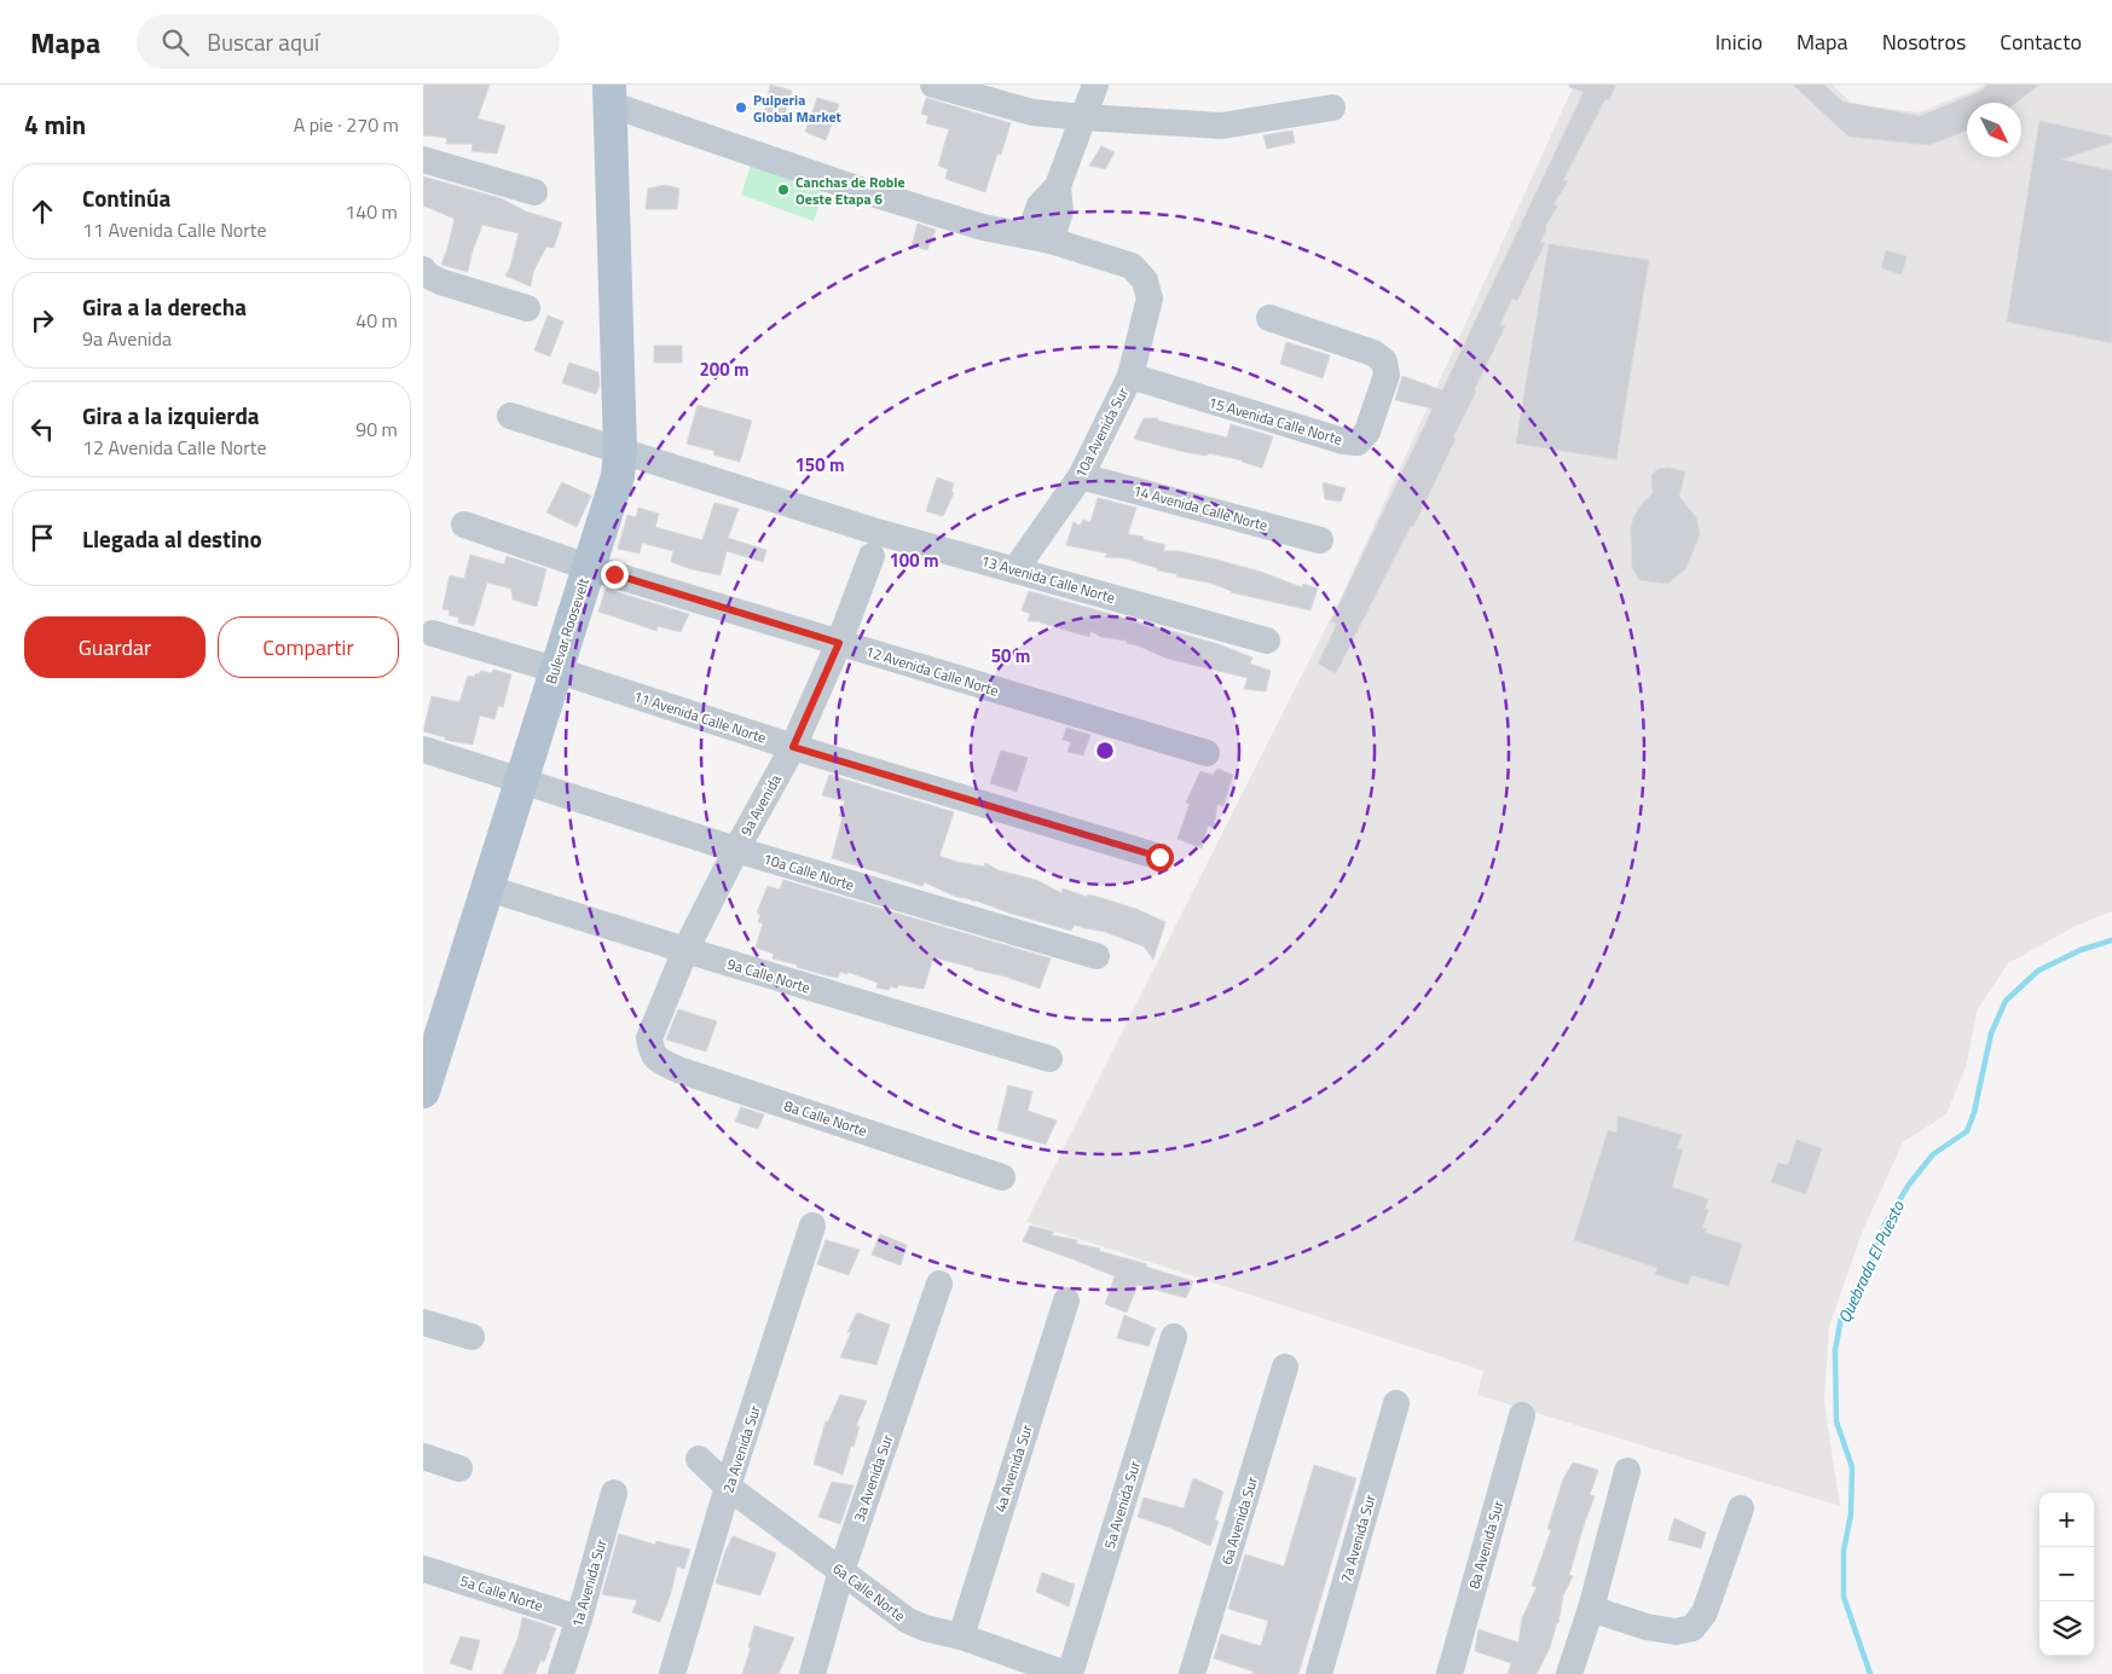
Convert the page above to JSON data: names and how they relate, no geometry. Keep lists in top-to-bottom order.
{
  "streets": {
    "main road": ["Bulevar Roosevelt"],
    "street": [
      "15 Avenida Calle Norte",
      "10a Avenida Sur",
      "14 Avenida Calle Norte",
      "13 Avenida Calle Norte",
      "12 Avenida Calle Norte",
      "11 Avenida Calle Norte",
      "9a Avenida",
      "10a Calle Norte",
      "9a Calle Norte",
      "8a Calle Norte",
      "2a Avenida Sur",
      "4a Avenida Sur",
      "3a Avenida Sur",
      "5a Avenida Sur",
      "6a Avenida Sur",
      "7a Avenida Sur",
      "8a Avenida Sur",
      "1a Avenida Sur",
      "6a Calle Norte",
      "5a Calle Norte"
    ]
  },
  "crossings": [
    ["15 Avenida Calle Norte", "10a Avenida Sur"],
    ["10a Avenida Sur", "14 Avenida Calle Norte"],
    ["10a Avenida Sur", "13 Avenida Calle Norte"],
    ["13 Avenida Calle Norte", "Bulevar Roosevelt"],
    ["Bulevar Roosevelt", "12 Avenida Calle Norte"],
    ["Bulevar Roosevelt", "11 Avenida Calle Norte"],
    ["Bulevar Roosevelt", "10a Calle Norte"],
    ["Bulevar Roosevelt", "9a Calle Norte"],
    ["12 Avenida Calle Norte", "9a Avenida"],
    ["11 Avenida Calle Norte", "9a Avenida"],
    ["9a Avenida", "10a Calle Norte"],
    ["9a Avenida", "9a Calle Norte"],
    ["9a Avenida", "8a Calle Norte"],
    ["2a Avenida Sur", "6a Calle Norte"],
    ["4a Avenida Sur", "6a Calle Norte"],
    ["3a Avenida Sur", "6a Calle Norte"],
    ["5a Avenida Sur", "6a Calle Norte"],
    ["1a Avenida Sur", "5a Calle Norte"]
  ],
  "water": ["Quebrada El Puesto"],
  "places": ["Pulperia Global Market", "Canchas de Roble Oeste Etapa 6"],
  "north": "bottom right",
  "page": {
    "header": "Mapa",
    "search": "Buscar aquí",
    "nav": [
      "Inicio",
      "Mapa",
      "Nosotros",
      "Contacto"
    ],
    "heading": ["4 min", "A pie · 270 m"],
    "list": [
      ["Continúa", "11 Avenida Calle Norte", "140 m"],
      ["Gira a la derecha", "9a Avenida", "40 m"],
      ["Gira a la izquierda", "12 Avenida Calle Norte", "90 m"],
      "Llegada al destino"
    ],
    "buttons": ["Guardar", "Compartir"],
    "map_buttons": ["+", "−"]
  },
  "rings": [
    "200 m",
    "150 m",
    "100 m",
    "50 m"
  ]
}
